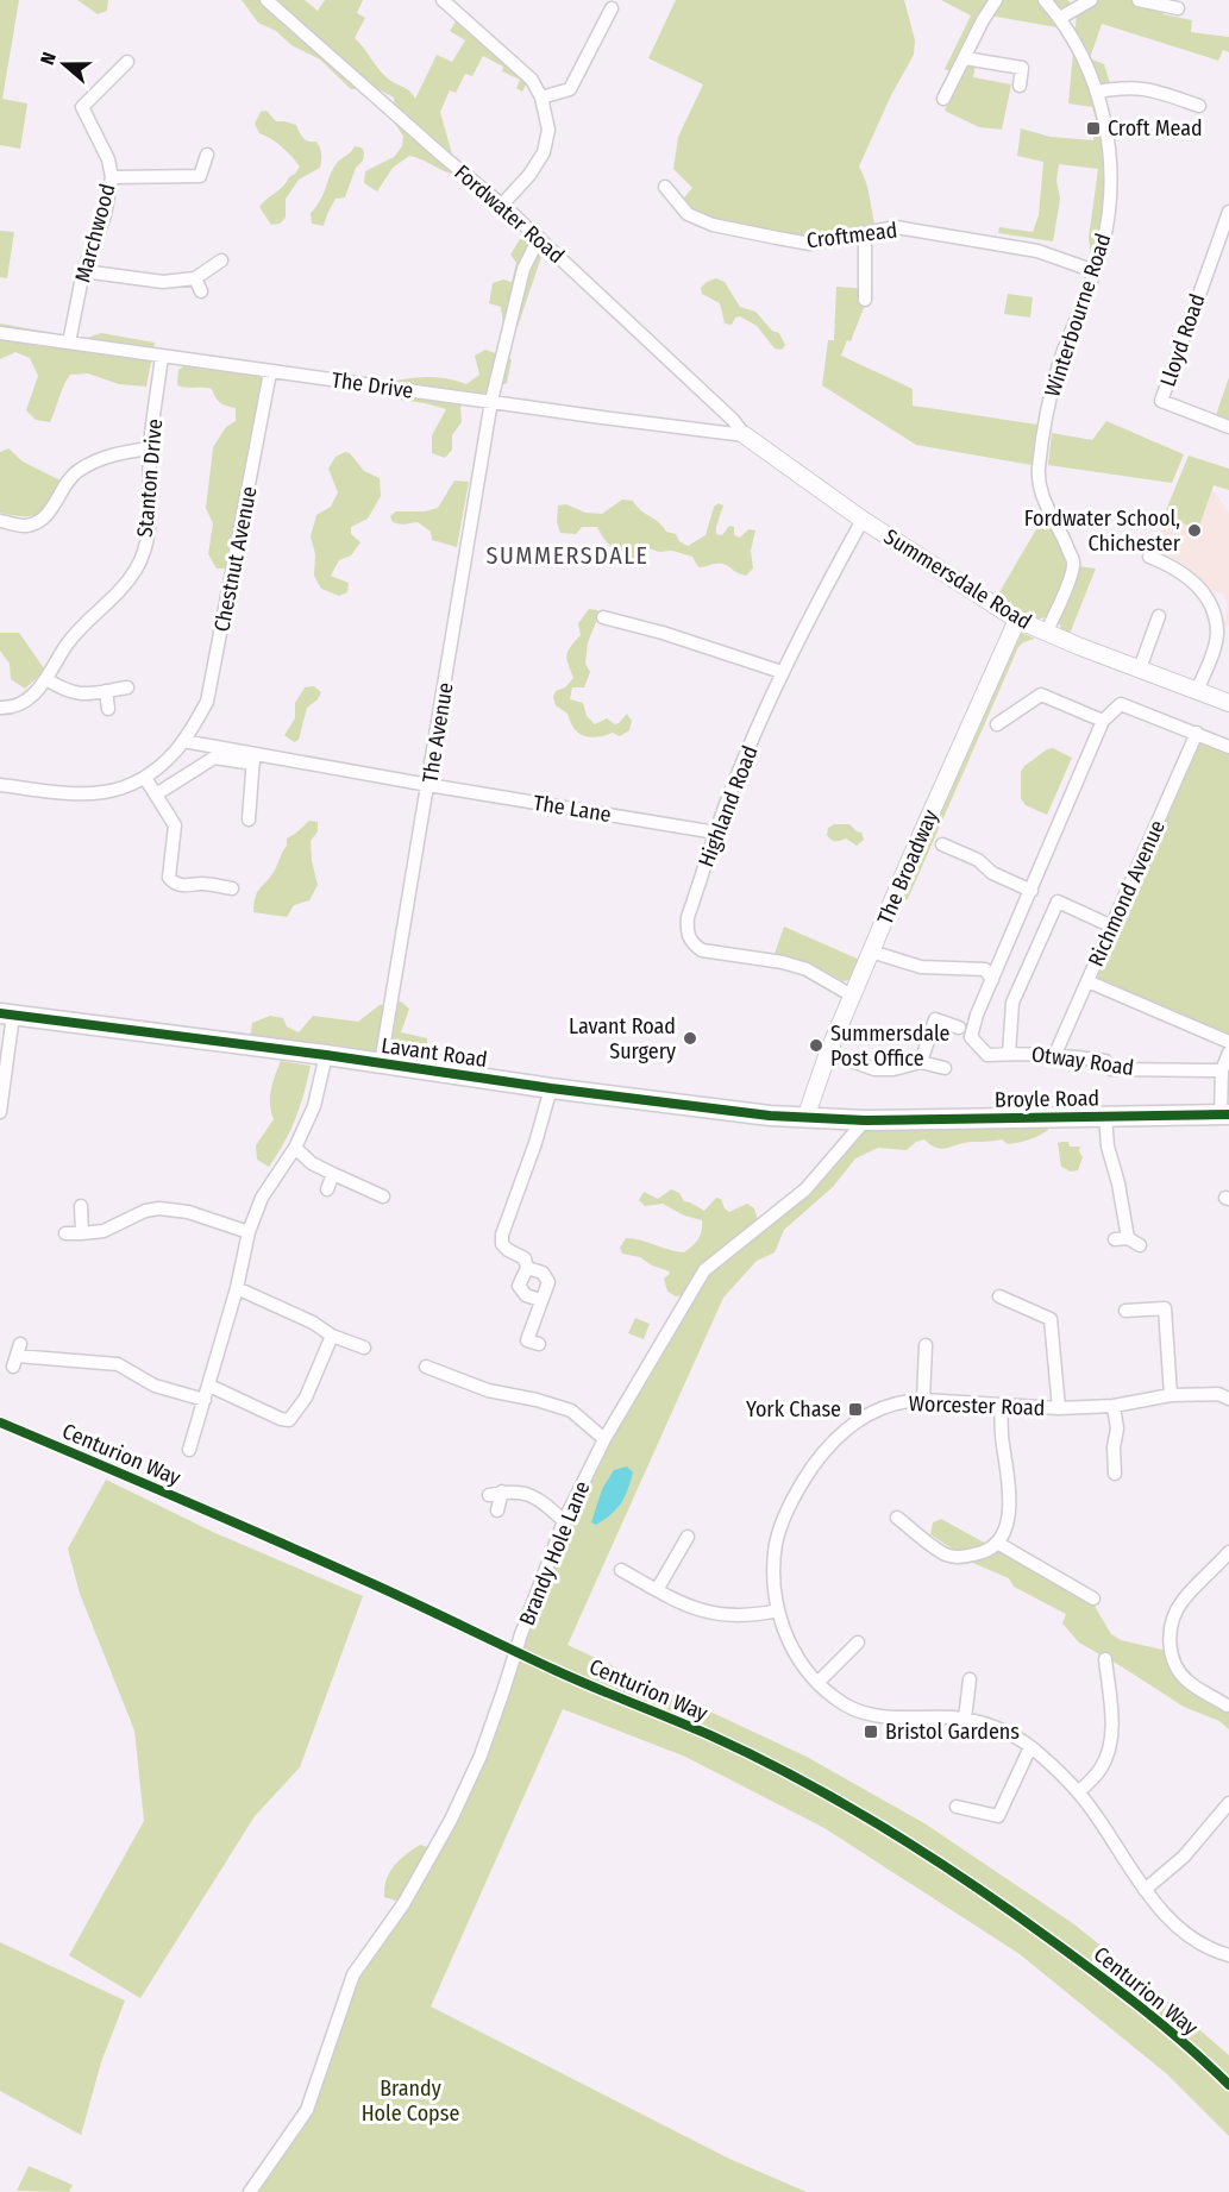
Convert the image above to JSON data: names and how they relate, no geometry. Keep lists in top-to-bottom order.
{
  "streets": {
    "main road": ["Lavant Road", "Broyle Road"],
    "street": [
      "Fordwater Road",
      "Marchwood",
      "Croftmead",
      "Winterbourne Road",
      "Lloyd Road",
      "The Drive",
      "Stanton Drive",
      "Chestnut Avenue",
      "Summersdale Road",
      "The Avenue",
      "Highland Road",
      "The Lane",
      "The Broadway",
      "Richmond Avenue",
      "Otway Road",
      "Worcester Road",
      "Brandy Hole Lane"
    ],
    "cycle path": ["Centurion Way"]
  },
  "crossings": [
    ["Fordwater Road", "The Drive"],
    ["Fordwater Road", "Summersdale Road"],
    ["Fordwater Road", "The Avenue"],
    ["Marchwood", "The Drive"],
    ["Croftmead", "Winterbourne Road"],
    ["Winterbourne Road", "Summersdale Road"],
    ["The Drive", "Stanton Drive"],
    ["The Drive", "Chestnut Avenue"],
    ["The Drive", "Summersdale Road"],
    ["The Drive", "The Avenue"],
    ["Summersdale Road", "Highland Road"],
    ["Summersdale Road", "The Broadway"],
    ["The Avenue", "The Lane"],
    ["The Avenue", "Lavant Road"],
    ["Highland Road", "The Lane"],
    ["Highland Road", "The Broadway"],
    ["The Broadway", "Lavant Road"],
    ["Richmond Avenue", "Otway Road"],
    ["Lavant Road", "Broyle Road"],
    ["Lavant Road", "Brandy Hole Lane"],
    ["Broyle Road", "Brandy Hole Lane"]
  ],
  "districts": ["SUMMERSDALE"],
  "parks": ["Brandy Hole Copse"],
  "places": {
    "transit": ["Croft Mead", "York Chase", "Bristol Gardens"],
    "other": ["Fordwater School, Chichester", "Lavant Road Surgery", "Summersdale Post Office"]
  },
  "north": "left"
}
